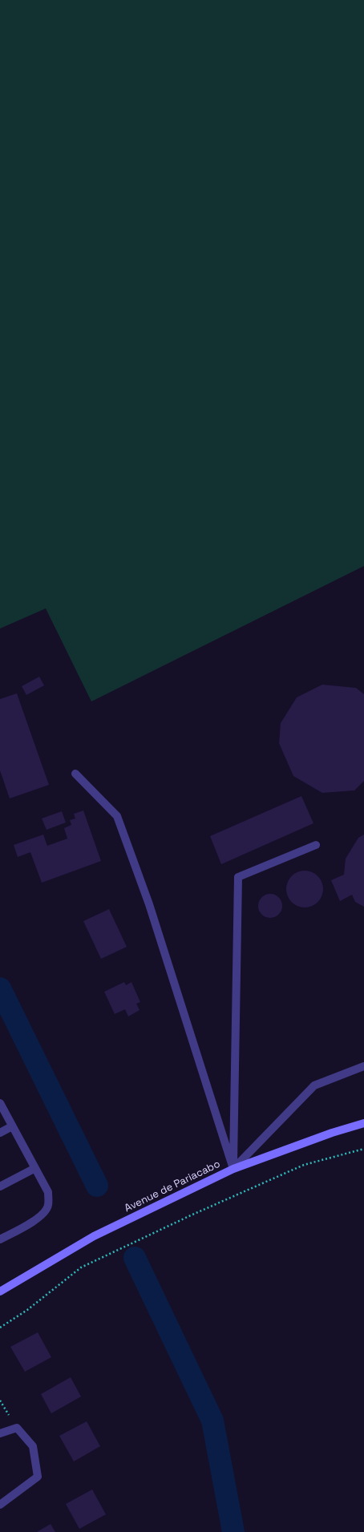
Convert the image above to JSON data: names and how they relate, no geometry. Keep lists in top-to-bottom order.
{
  "streets": {
    "main road": ["Avenue de Pariacabo"]
  }
}
